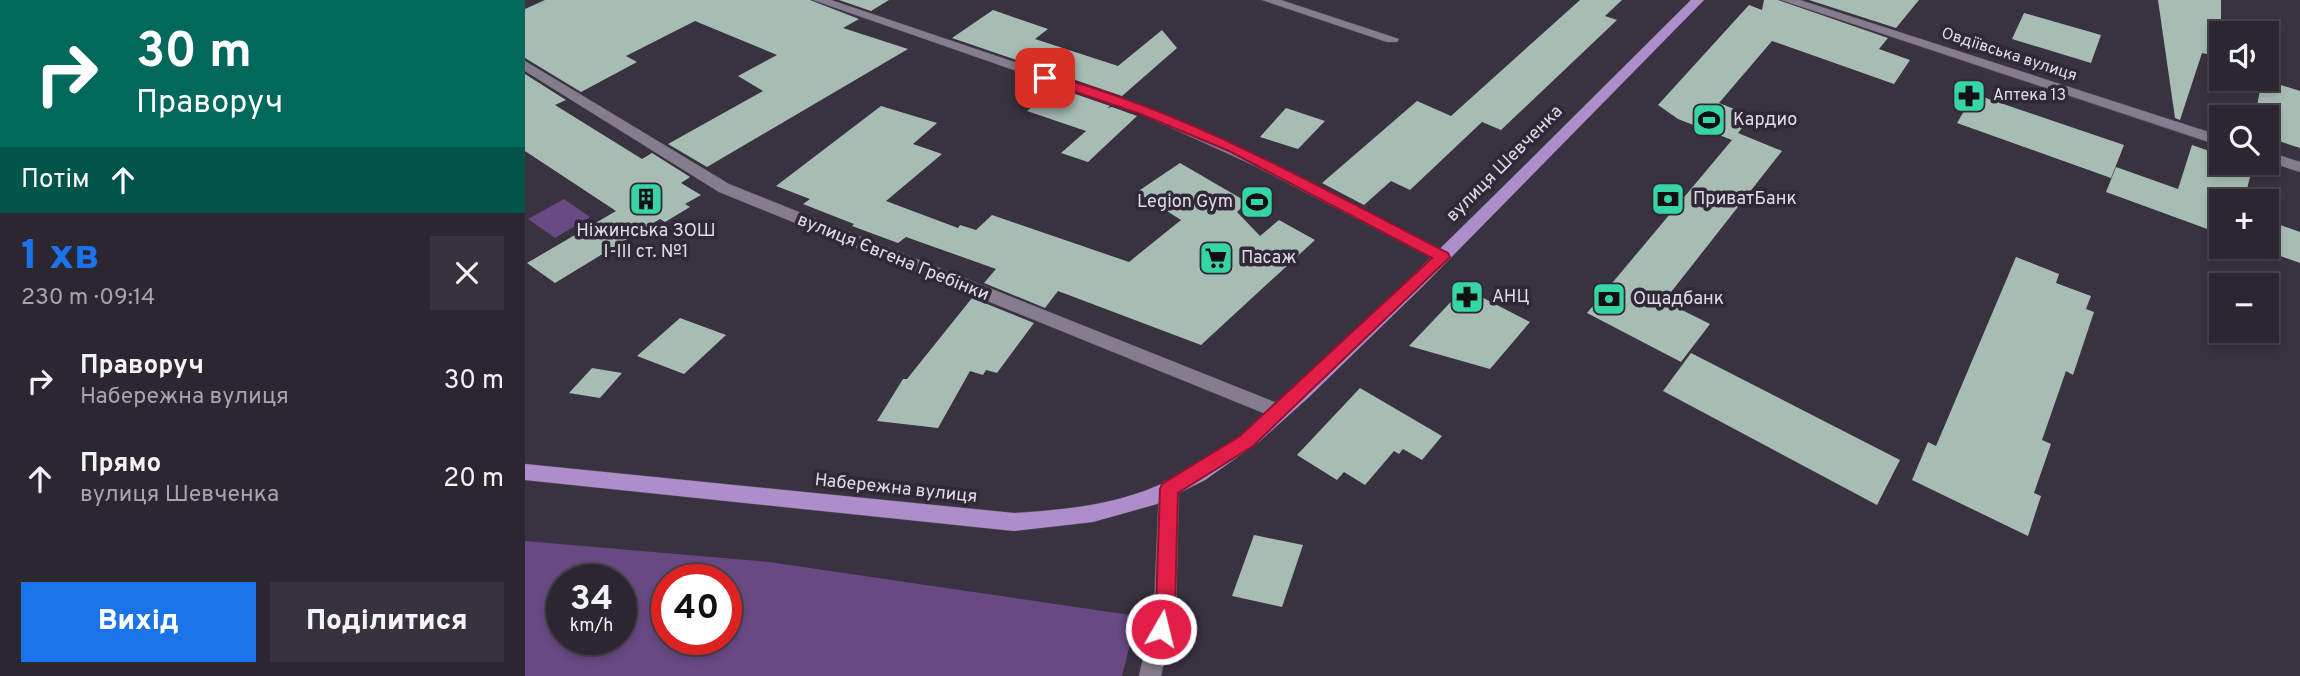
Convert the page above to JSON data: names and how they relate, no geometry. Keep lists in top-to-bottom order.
{
  "streets": {
    "main road": ["вулиця Шевченка", "Набережна вулиця"],
    "street": ["Овдіївська вулиця", "вулиця Євгена Гребінки"]
  },
  "crossings": [
    ["вулиця Шевченка", "вулиця Євгена Гребінки"],
    ["вулиця Шевченка", "Набережна вулиця"]
  ],
  "places": {
    "pharmacy": ["Аптека 13", "АНЦ"],
    "sports": ["Кардио", "Legion Gym"],
    "building": ["Ніжинська ЗОШ І-ІІІ ст. №1"],
    "bank": ["ПриватБанк", "Ощадбанк"],
    "supermarket": ["Пасаж"]
  },
  "page": {
    "turn": ["30 m", "Праворуч"],
    "map_buttons": ["+", "−"],
    "then": "Потім",
    "heading": ["1 хв", "230 m · 09:14"],
    "list": [
      {
        "name": "Праворуч",
        "note": "Набережна вулиця",
        "value": "30 m"
      },
      {
        "name": "Прямо",
        "note": "вулиця Шевченка",
        "value": "20 m"
      }
    ],
    "speed": "34 km/h",
    "limit": "40",
    "buttons": ["Вихід", "Поділитися"]
  }
}
